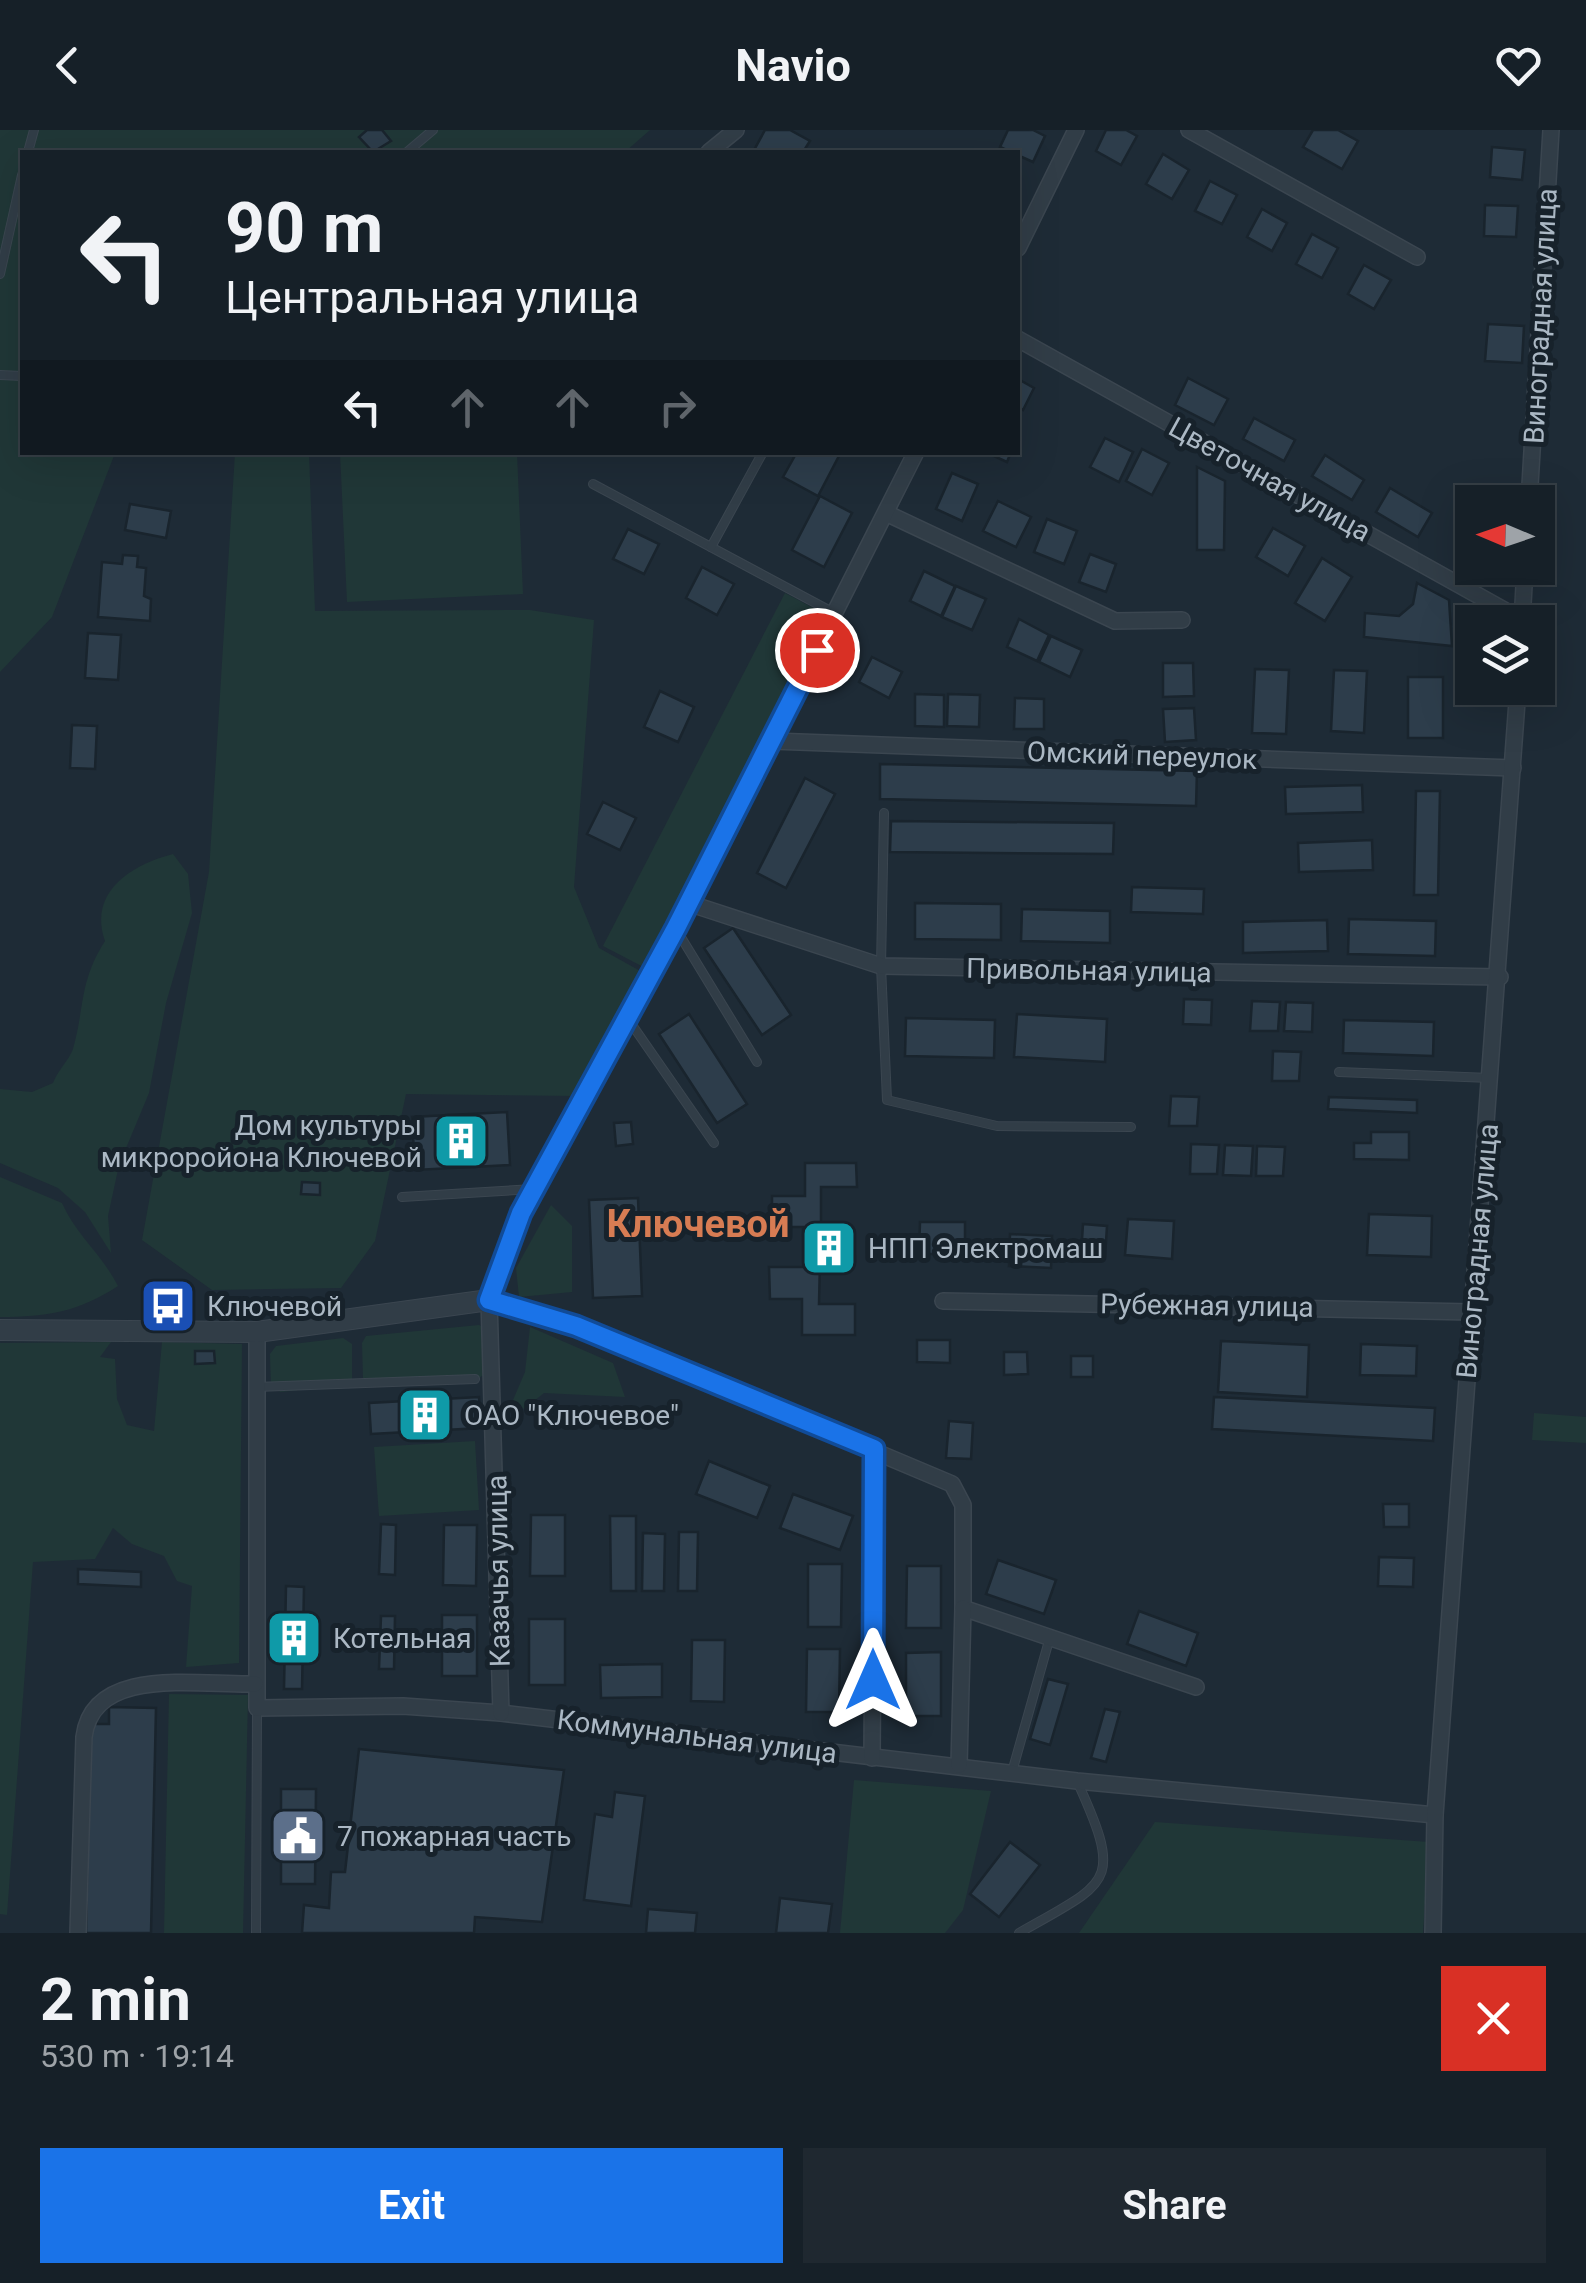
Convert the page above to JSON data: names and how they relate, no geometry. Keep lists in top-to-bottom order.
{
  "streets": {
    "street": [
      "Виноградная улица",
      "Цветочная улица",
      "Омский переулок",
      "Привольная улица",
      "Рубежная улица",
      "Казачья улица",
      "Коммунальная улица"
    ]
  },
  "crossings": [
    ["Виноградная улица", "Омский переулок"],
    ["Виноградная улица", "Привольная улица"],
    ["Виноградная улица", "Рубежная улица"],
    ["Виноградная улица", "Коммунальная улица"],
    ["Омский переулок", "Казачья улица"],
    ["Привольная улица", "Казачья улица"],
    ["Казачья улица", "Коммунальная улица"]
  ],
  "districts": ["Ключевой"],
  "places": {
    "building": [
      "Дом культуры микроройона Ключевой",
      "НПП Электромаш",
      "ОАО \"Ключевое\"",
      "Котельная"
    ],
    "bus stop": ["Ключевой"],
    "public building": ["7 пожарная часть"]
  },
  "north": "left",
  "page": {
    "header": "Navio",
    "turn": ["90 m", "Центральная улица"],
    "heading": ["2 min", "530 m · 19:14"],
    "buttons": ["Exit", "Share"]
  }
}
